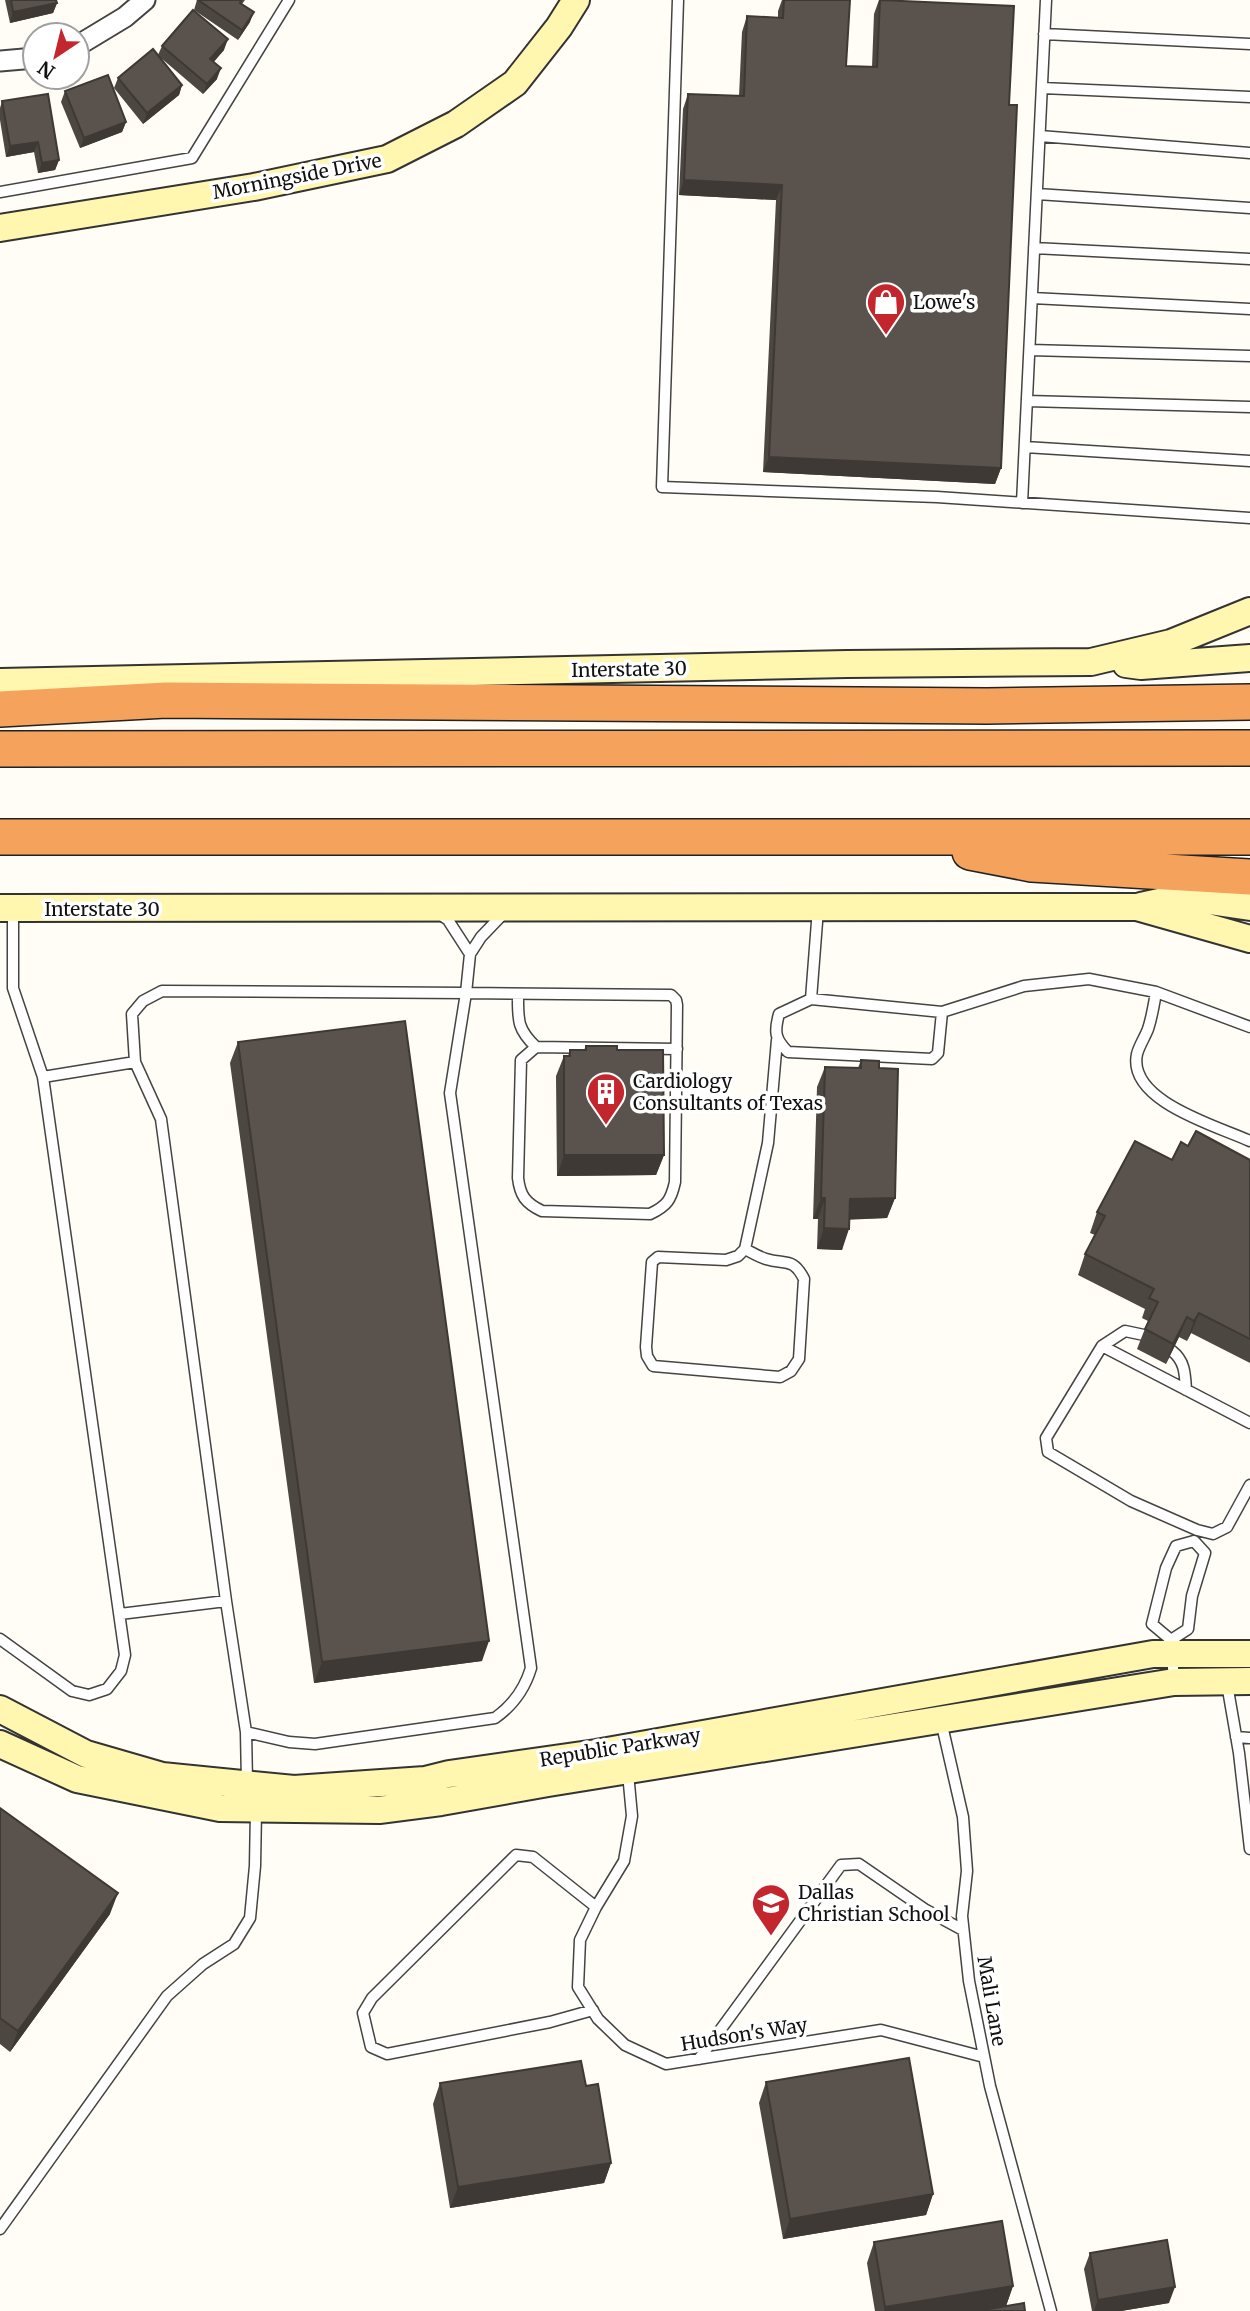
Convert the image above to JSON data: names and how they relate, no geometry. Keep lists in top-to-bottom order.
{
  "streets": {
    "street": ["Morningside Drive", "Interstate 30", "Republic Parkway"],
    "lane": ["Mali Lane", "Hudson's Way"]
  },
  "crossings": [
    ["Republic Parkway", "Mali Lane"],
    ["Republic Parkway", "Hudson's Way"],
    ["Mali Lane", "Hudson's Way"]
  ],
  "places": {
    "shop": ["Lowe's"],
    "building": ["Cardiology Consultants of Texas"],
    "school or university": ["Dallas Christian School"]
  },
  "north": "bottom left"
}
